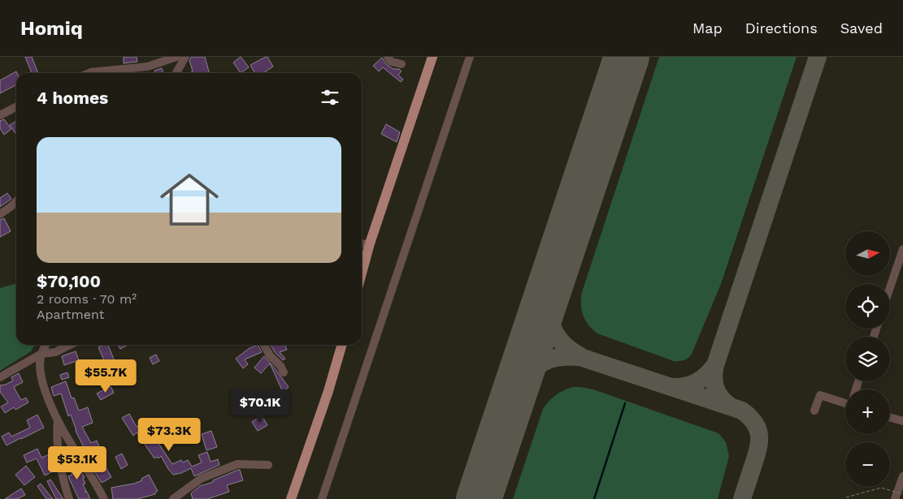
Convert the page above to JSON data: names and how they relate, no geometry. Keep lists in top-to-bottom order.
{
  "north": "right",
  "page": {
    "header": "Homiq",
    "nav": ["Map", "Directions", "Saved"],
    "heading": "4 homes",
    "list": [
      {
        "name": "$70,100",
        "note": "2 rooms · 70 m² · Apartment"
      }
    ],
    "map_buttons": ["+", "−"],
    "price": [
      "$55.7K",
      "$70.1K",
      "$73.3K",
      "$53.1K"
    ]
  }
}
